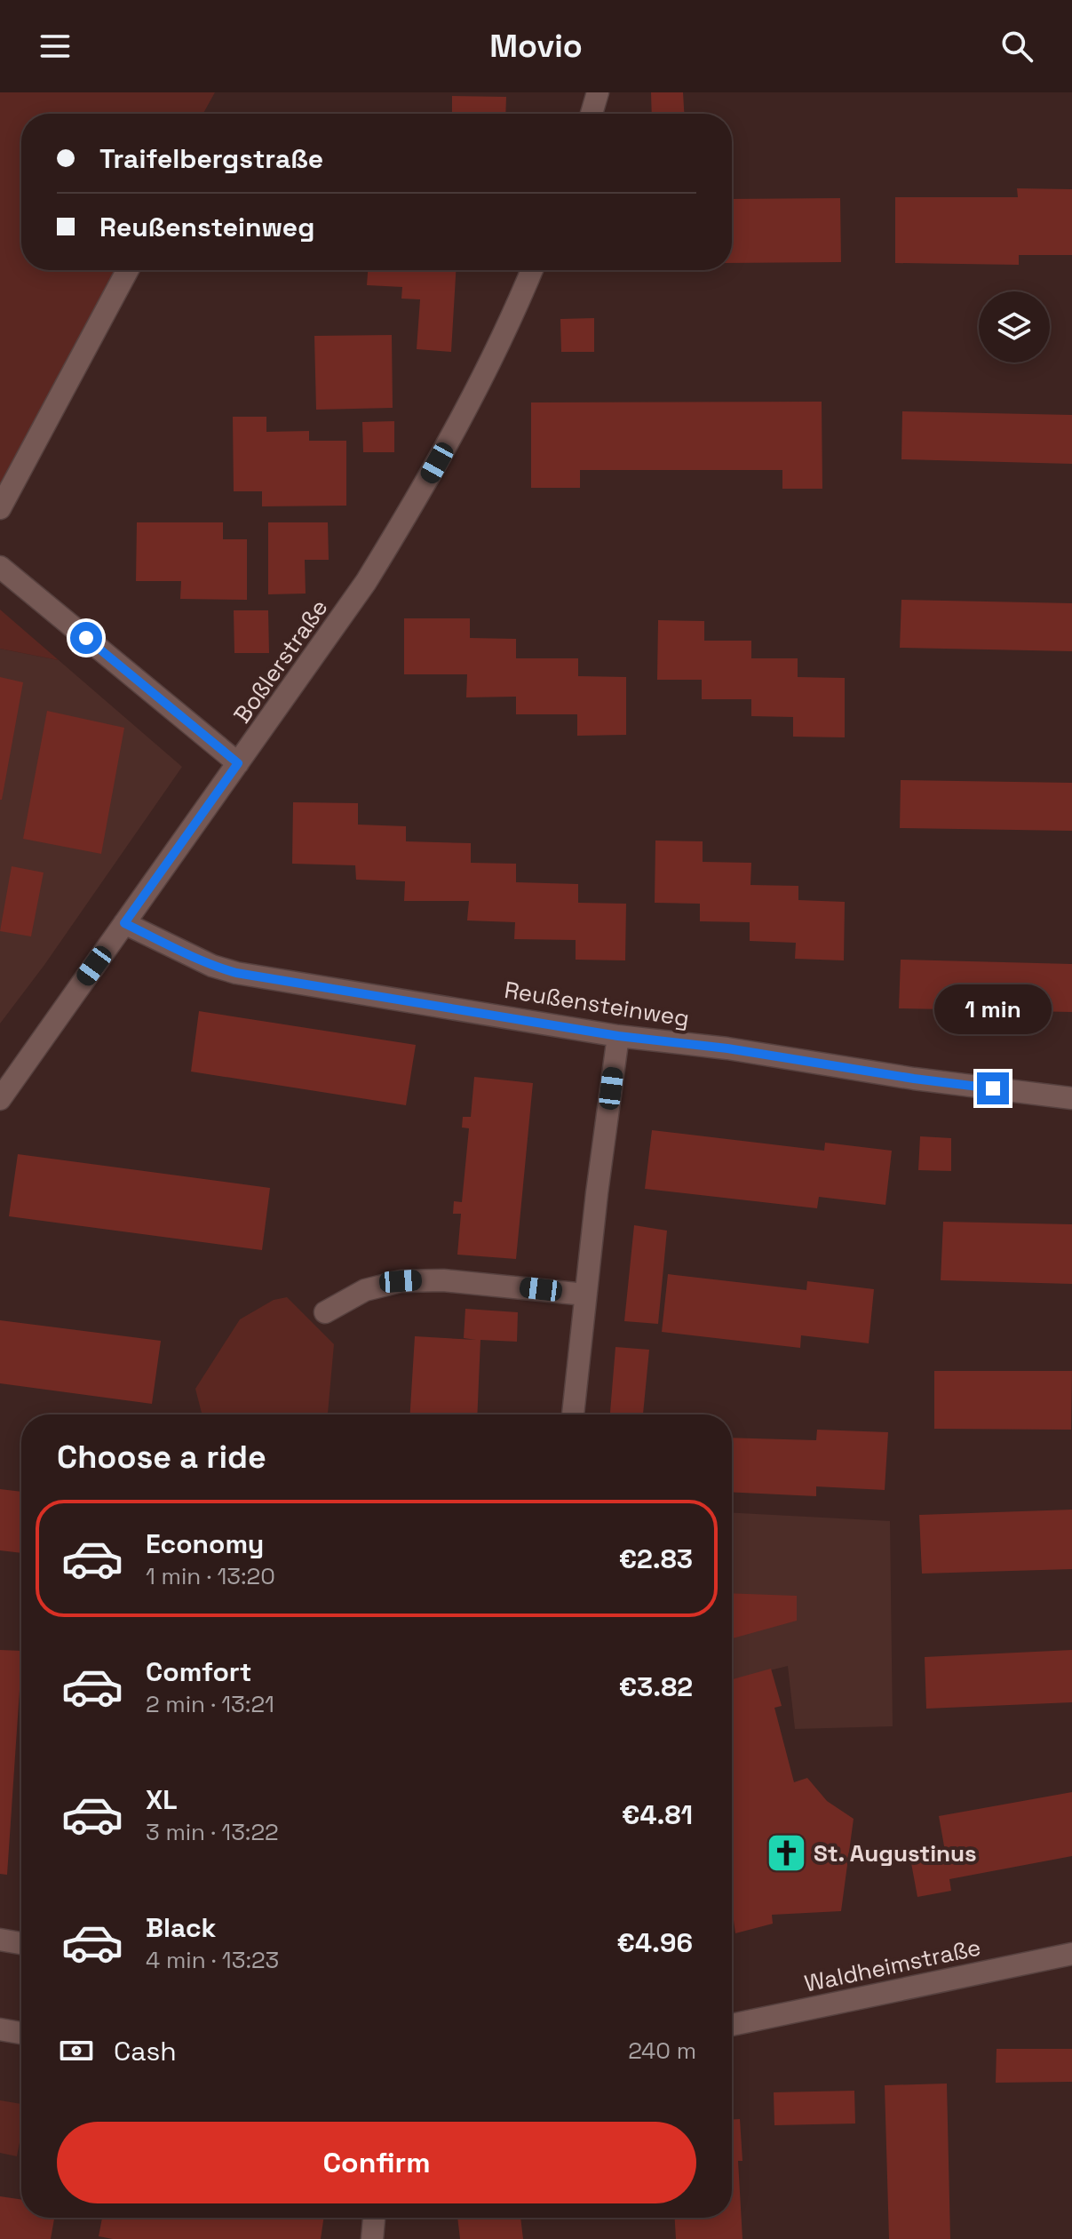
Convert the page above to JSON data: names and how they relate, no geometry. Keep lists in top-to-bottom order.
{
  "streets": {
    "street": ["Boßlerstraße", "Reußensteinweg", "Waldheimstraße"]
  },
  "crossings": [
    ["Boßlerstraße", "Reußensteinweg"]
  ],
  "places": {
    "church": ["St. Augustinus"]
  },
  "page": {
    "header": "Movio",
    "banner": ["Traifelbergstraße", "Reußensteinweg"],
    "bubble": "1 min",
    "heading": "Choose a ride",
    "list": [
      {
        "name": "Economy",
        "note": "1 min · 13:20",
        "value": "€2.83"
      },
      {
        "name": "Comfort",
        "note": "2 min · 13:21",
        "value": "€3.82"
      },
      {
        "name": "XL",
        "note": "3 min · 13:22",
        "value": "€4.81"
      },
      {
        "name": "Black",
        "note": "4 min · 13:23",
        "value": "€4.96"
      }
    ],
    "pay": ["Cash", "240 m"],
    "buttons": "Confirm"
  }
}
